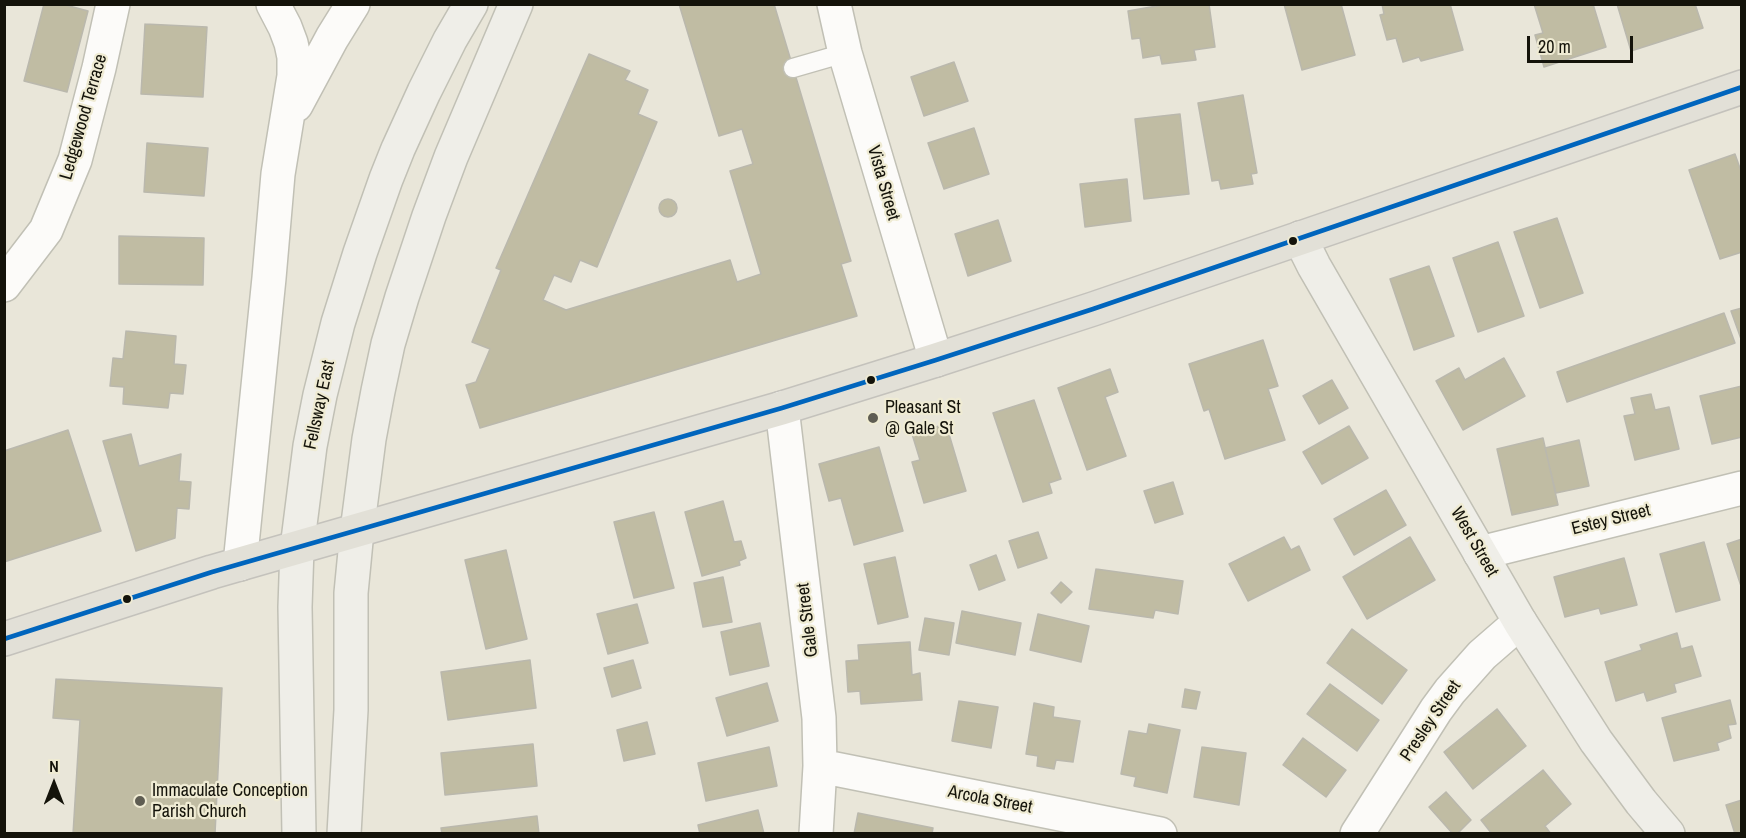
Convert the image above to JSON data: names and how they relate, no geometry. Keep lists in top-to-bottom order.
{
  "streets": {
    "main road": ["Fellsway East", "West Street"],
    "street": [
      "Ledgewood Terrace",
      "Vista Street",
      "Estey Street",
      "Gale Street",
      "Presley Street",
      "Arcola Street"
    ]
  },
  "crossings": [
    ["Estey Street", "West Street"],
    ["West Street", "Presley Street"],
    ["Gale Street", "Arcola Street"]
  ],
  "places": ["Pleasant St @ Gale St", "Immaculate Conception Parish Church"],
  "scale_bar": "20 m",
  "north": "top"
}
